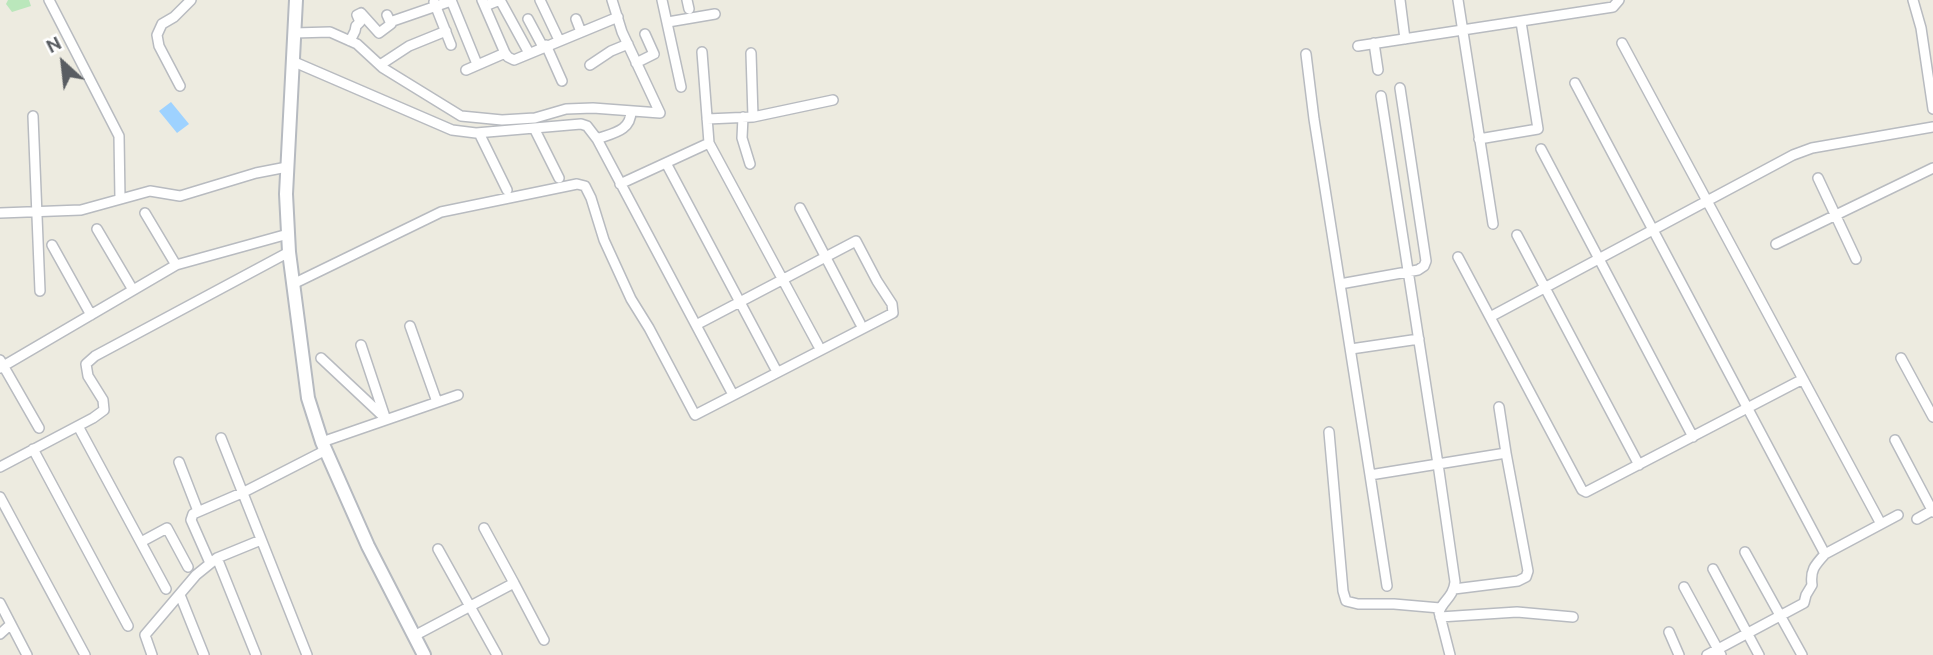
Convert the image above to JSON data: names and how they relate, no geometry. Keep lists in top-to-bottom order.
{
  "north": "top left"
}
